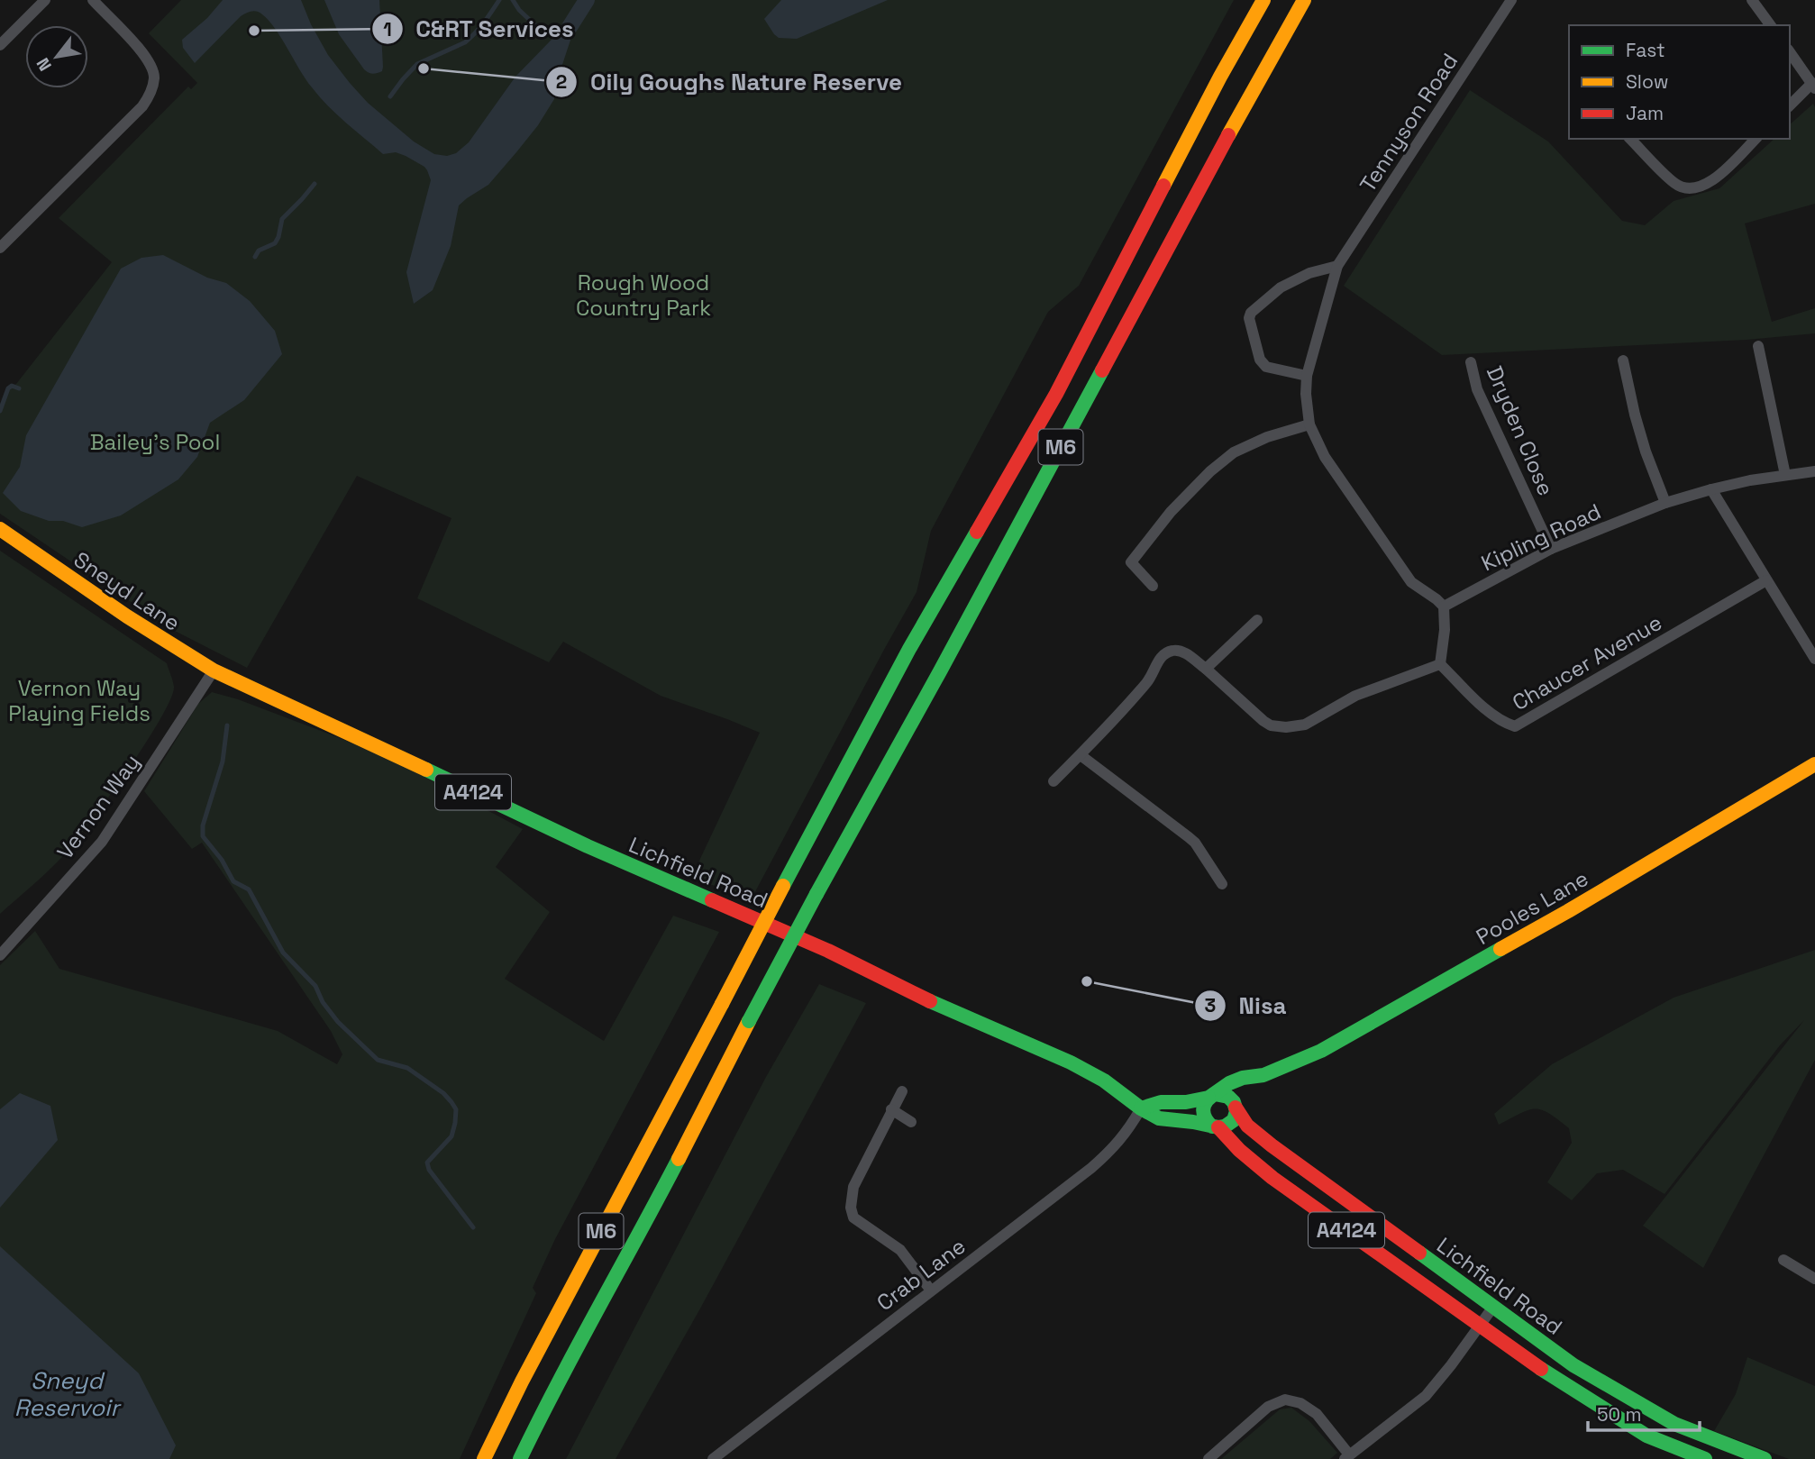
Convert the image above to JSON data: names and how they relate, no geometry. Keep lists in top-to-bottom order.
{
  "streets": {
    "main road": [
      "M6",
      "Sneyd Lane",
      "A4124",
      "Lichfield Road",
      "Pooles Lane"
    ],
    "street": [
      "Tennyson Road",
      "Dryden Close",
      "Kipling Road",
      "Chaucer Avenue",
      "Vernon Way",
      "Crab Lane"
    ]
  },
  "crossings": [
    ["Tennyson Road", "Kipling Road"],
    ["Dryden Close", "Kipling Road"],
    ["Sneyd Lane", "Vernon Way"],
    ["Sneyd Lane", "Lichfield Road"],
    ["A4124", "Lichfield Road"],
    ["A4124", "Pooles Lane"],
    ["Lichfield Road", "Pooles Lane"],
    ["Lichfield Road", "Crab Lane"]
  ],
  "water": ["Sneyd Reservoir"],
  "parks": ["Rough Wood Country Park", "Bailey's Pool", "Vernon Way Playing Fields"],
  "places": ["C&RT Services", "Oily Goughs Nature Reserve", "Nisa"],
  "legend": ["Fast", "Slow", "Jam"],
  "scale_bar": "50 m",
  "north": "bottom left"
}
